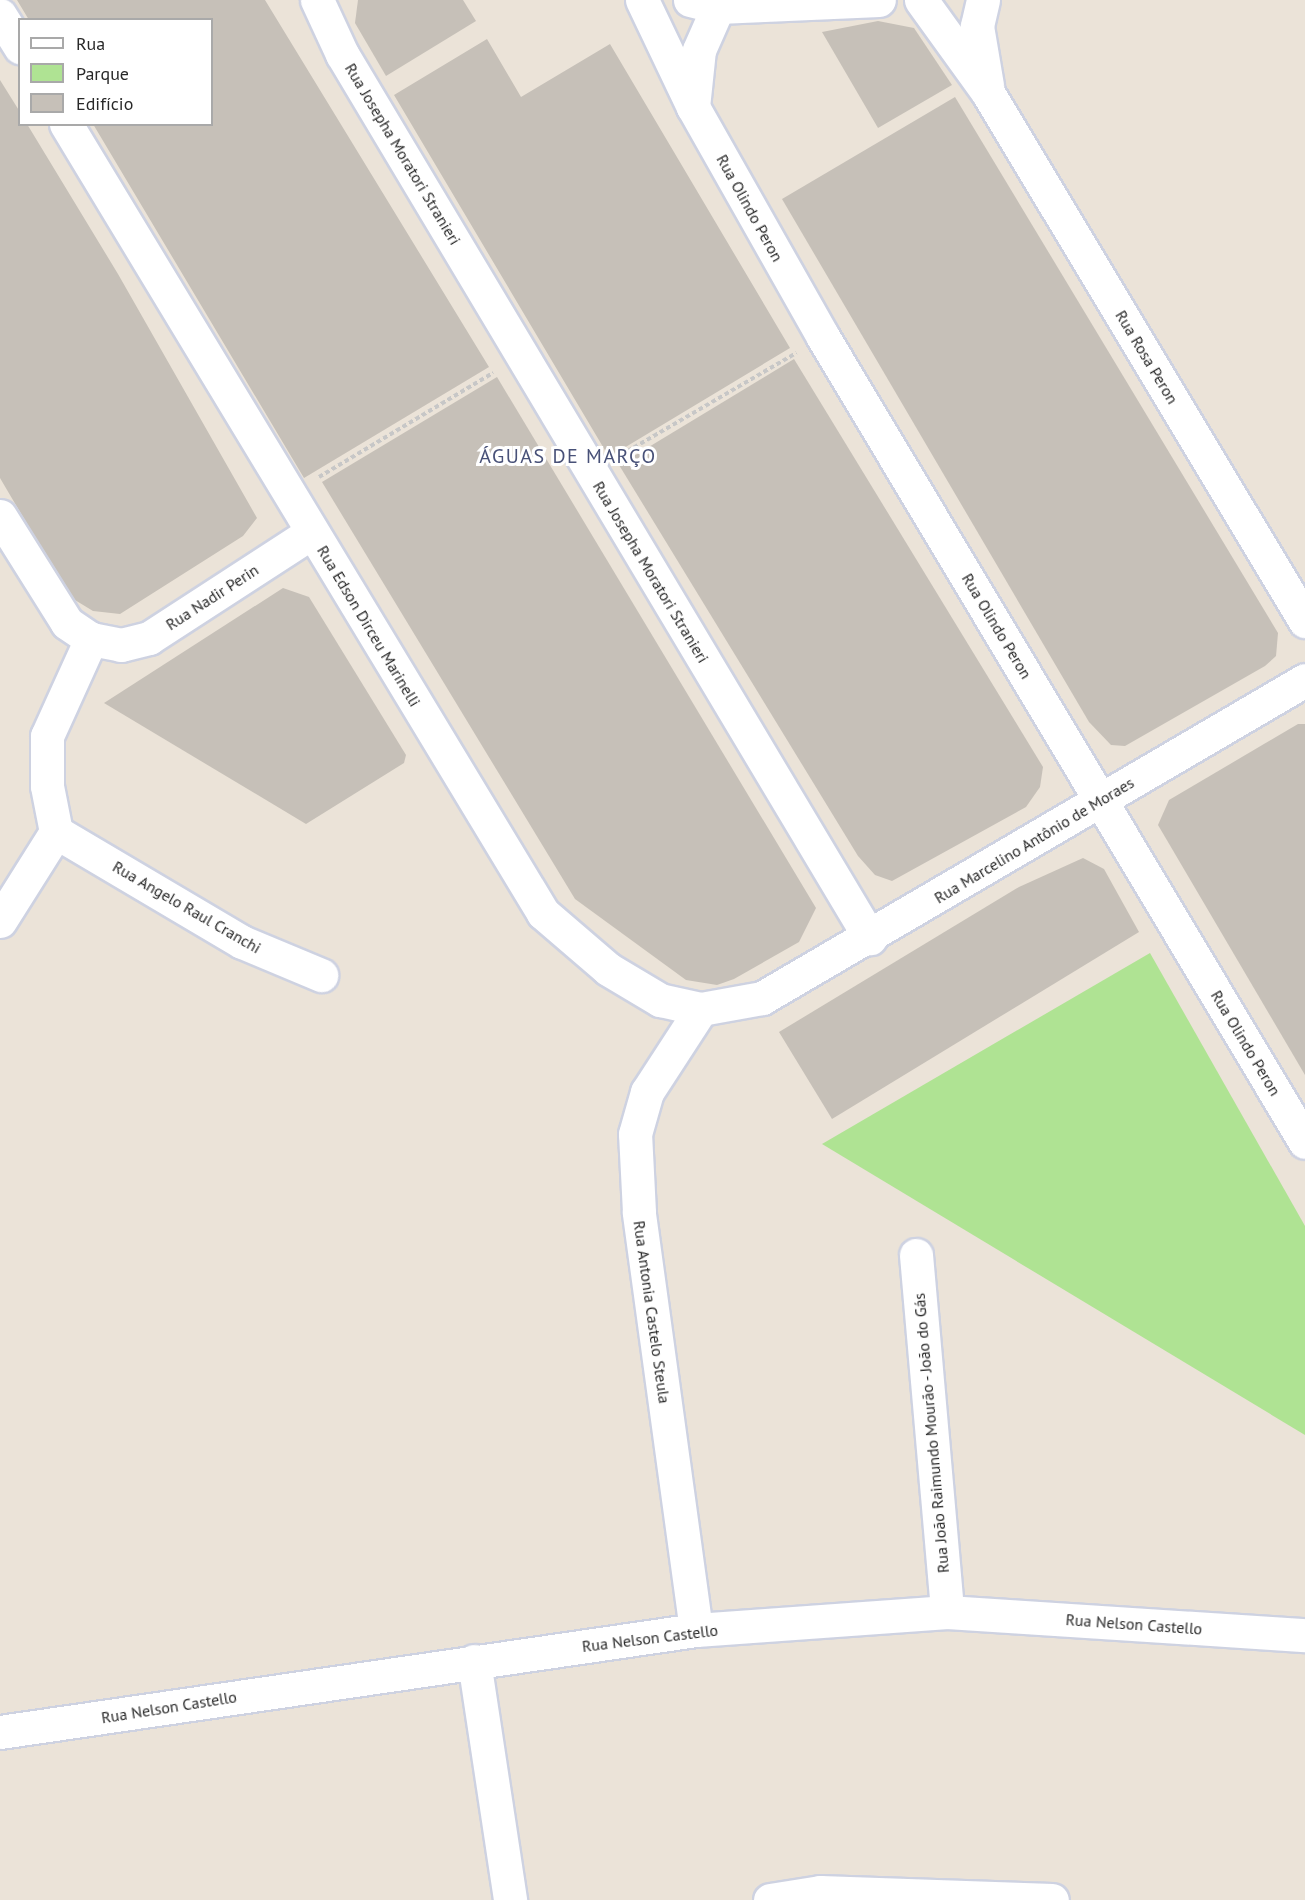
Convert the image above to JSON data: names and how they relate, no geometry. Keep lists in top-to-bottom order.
{
  "streets": {
    "street": [
      "Rua Josepha Moratori Stranieri",
      "Rua Olindo Peron",
      "Rua Rosa Peron",
      "Rua Nadir Perin",
      "Rua Edson Dirceu Marinelli",
      "Rua Marcelino Antônio de Moraes",
      "Rua Angelo Raul Cranchi",
      "Rua Antonia Castelo Steula",
      "Rua João Raimundo Mourão - João do Gás",
      "Rua Nelson Castello"
    ]
  },
  "crossings": [
    ["Rua Josepha Moratori Stranieri", "Rua Marcelino Antônio de Moraes"],
    ["Rua Olindo Peron", "Rua Marcelino Antônio de Moraes"],
    ["Rua Nadir Perin", "Rua Edson Dirceu Marinelli"],
    ["Rua Edson Dirceu Marinelli", "Rua Marcelino Antônio de Moraes"],
    ["Rua Edson Dirceu Marinelli", "Rua Antonia Castelo Steula"],
    ["Rua Antonia Castelo Steula", "Rua Nelson Castello"],
    ["Rua João Raimundo Mourão - João do Gás", "Rua Nelson Castello"]
  ],
  "districts": ["ÁGUAS DE MARÇO"],
  "legend": ["Rua", "Parque", "Edifício"]
}
